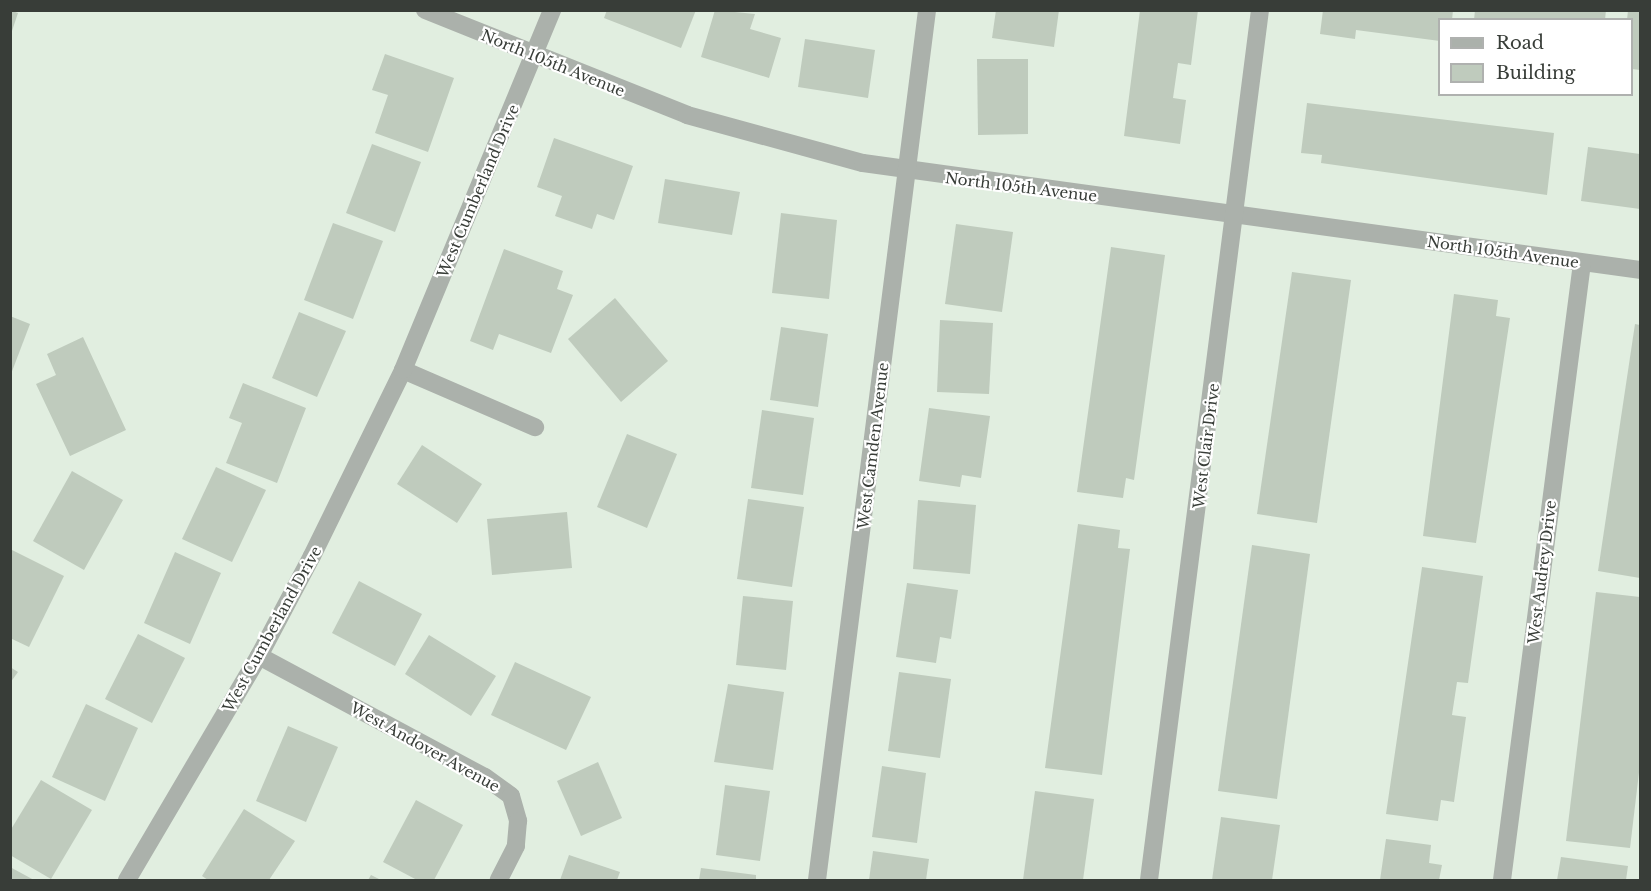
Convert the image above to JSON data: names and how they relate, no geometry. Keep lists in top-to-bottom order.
{
  "streets": {
    "street": [
      "North 105th Avenue",
      "West Cumberland Drive",
      "West Camden Avenue",
      "West Clair Drive",
      "West Audrey Drive",
      "West Andover Avenue"
    ]
  },
  "crossings": [
    ["North 105th Avenue", "West Cumberland Drive"],
    ["North 105th Avenue", "West Camden Avenue"],
    ["North 105th Avenue", "West Clair Drive"],
    ["North 105th Avenue", "West Audrey Drive"],
    ["West Cumberland Drive", "West Andover Avenue"]
  ],
  "legend": ["Road", "Building"]
}
